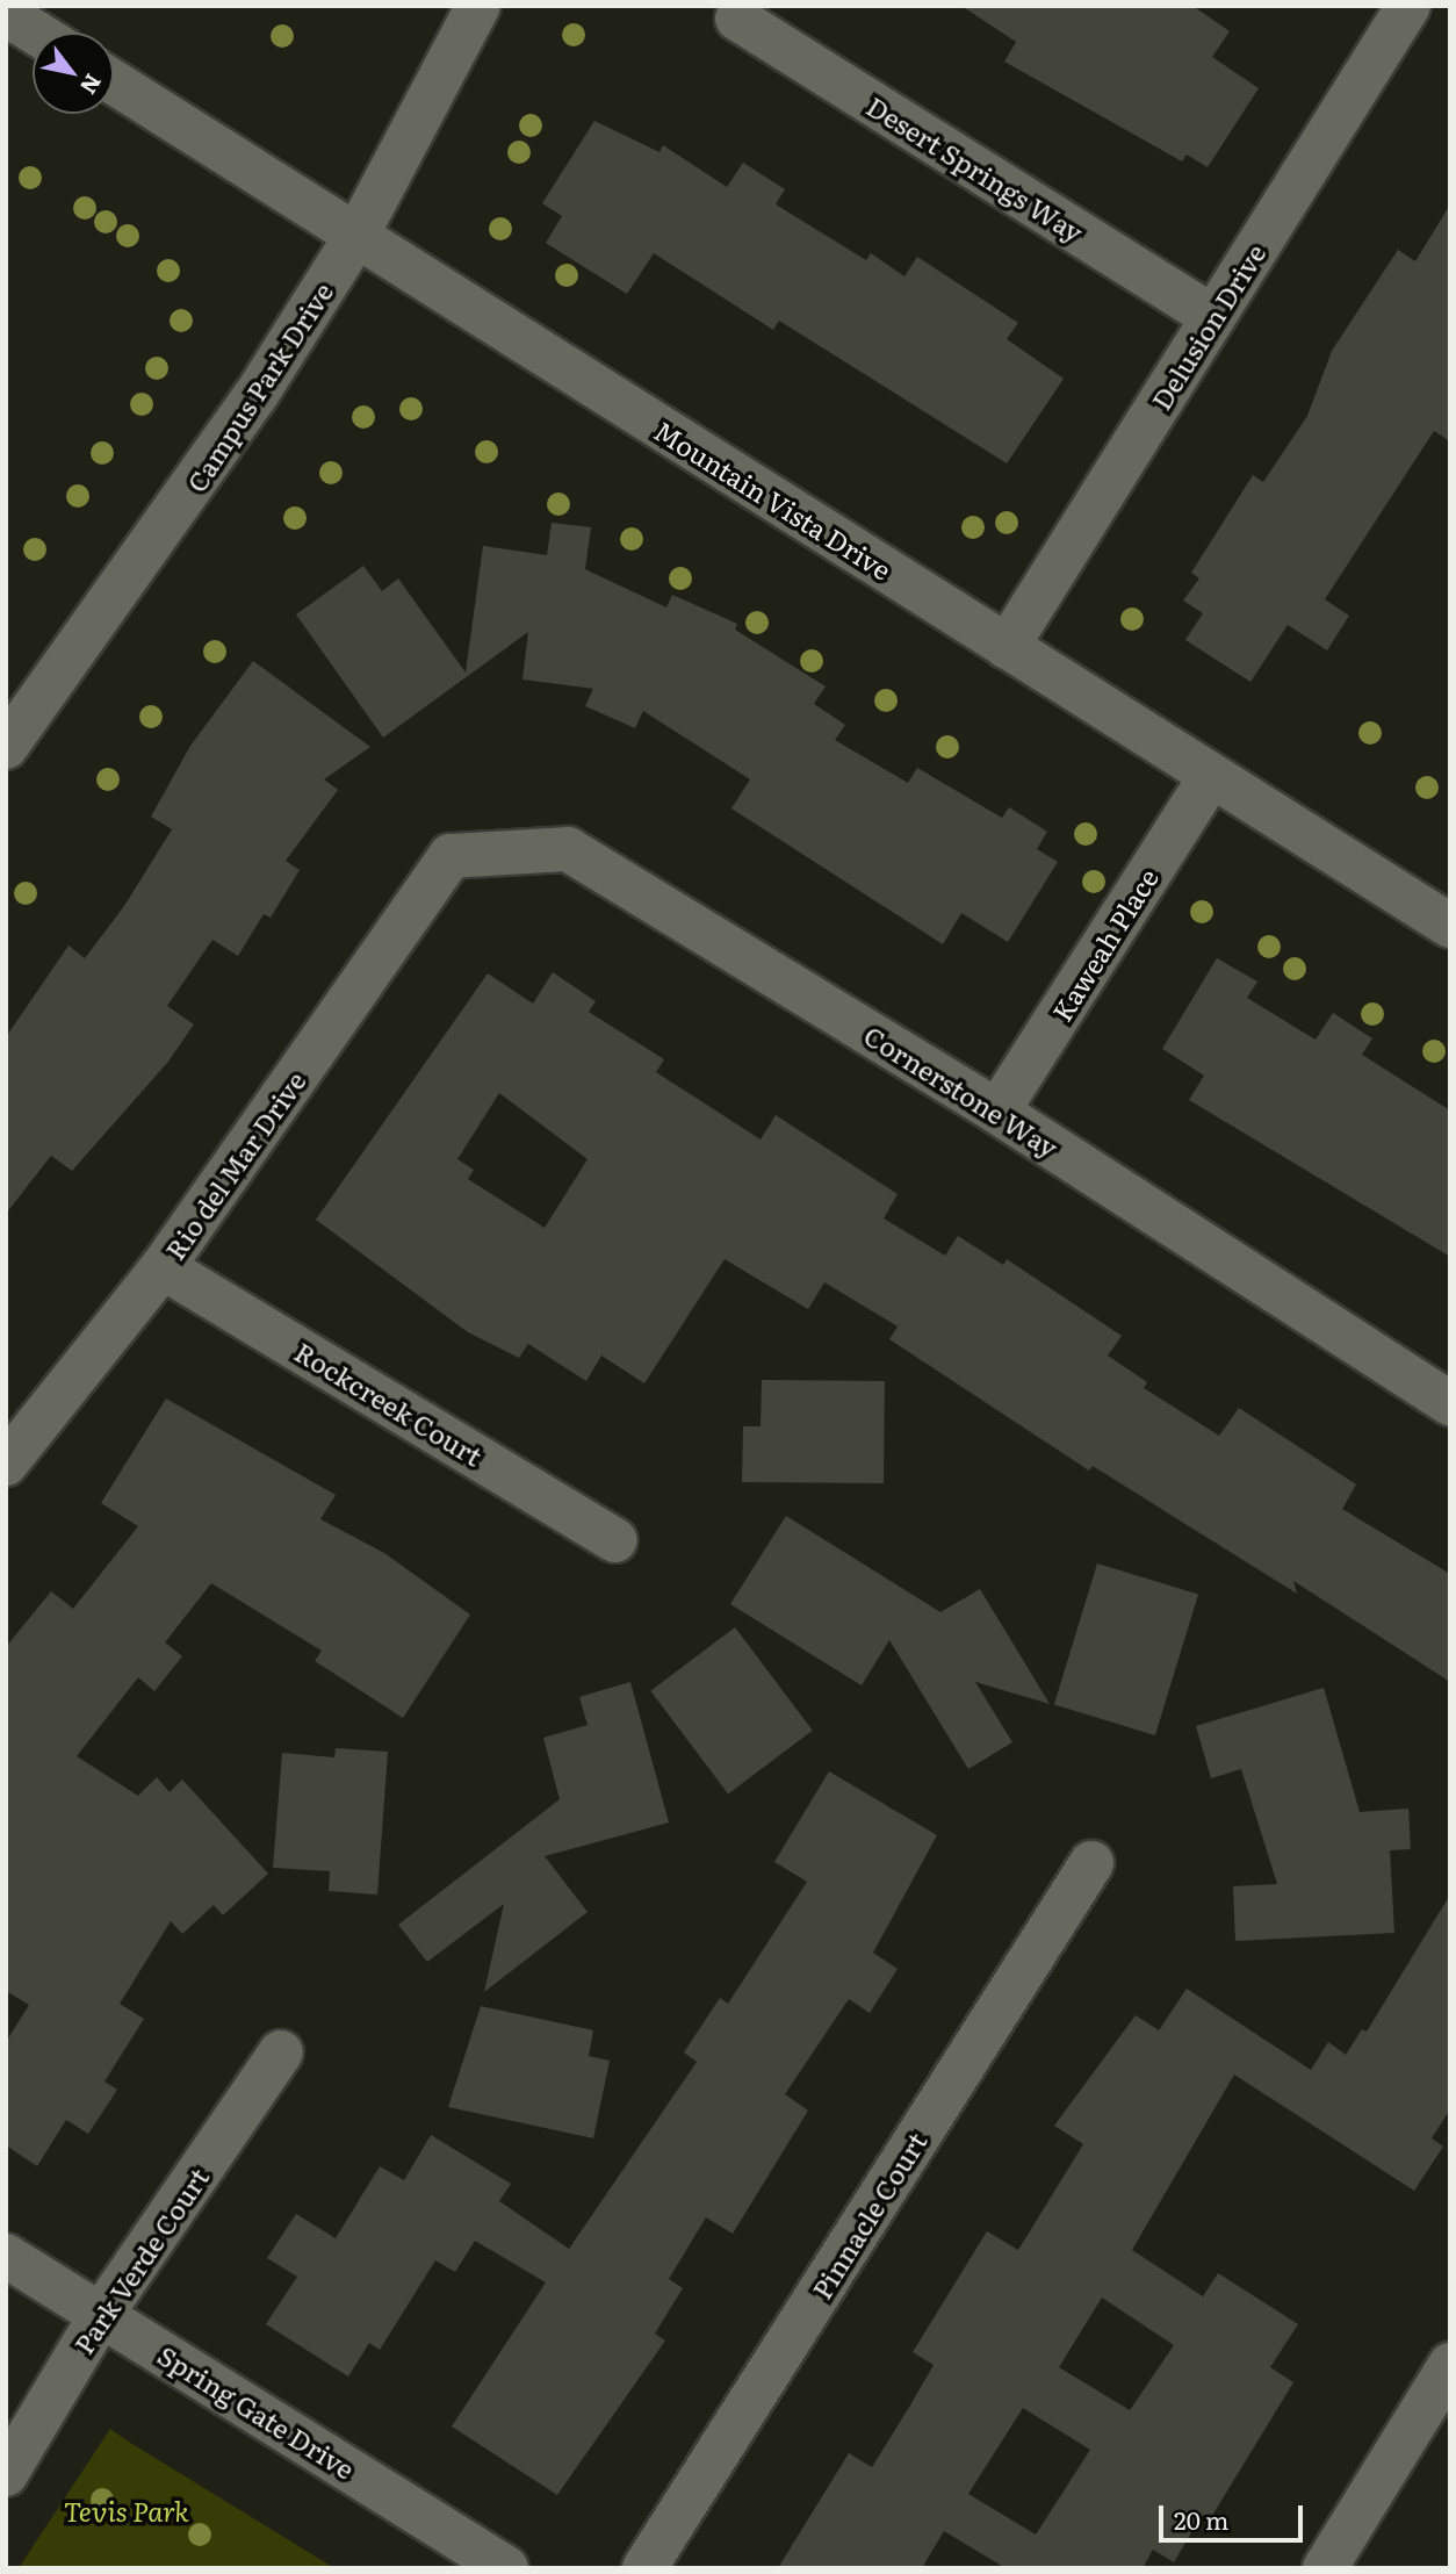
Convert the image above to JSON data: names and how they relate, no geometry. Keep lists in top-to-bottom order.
{
  "streets": {
    "street": [
      "Desert Springs Way",
      "Delusion Drive",
      "Campus Park Drive",
      "Mountain Vista Drive",
      "Kaweah Place",
      "Cornerstone Way",
      "Rio del Mar Drive",
      "Rockcreek Court",
      "Pinnacle Court",
      "Park Verde Court",
      "Spring Gate Drive"
    ]
  },
  "crossings": [
    ["Desert Springs Way", "Delusion Drive"],
    ["Delusion Drive", "Mountain Vista Drive"],
    ["Campus Park Drive", "Mountain Vista Drive"],
    ["Mountain Vista Drive", "Kaweah Place"],
    ["Kaweah Place", "Cornerstone Way"],
    ["Cornerstone Way", "Rio del Mar Drive"],
    ["Rio del Mar Drive", "Rockcreek Court"],
    ["Park Verde Court", "Spring Gate Drive"]
  ],
  "parks": ["Tevis Park"],
  "scale_bar": "20 m",
  "north": "bottom right"
}
